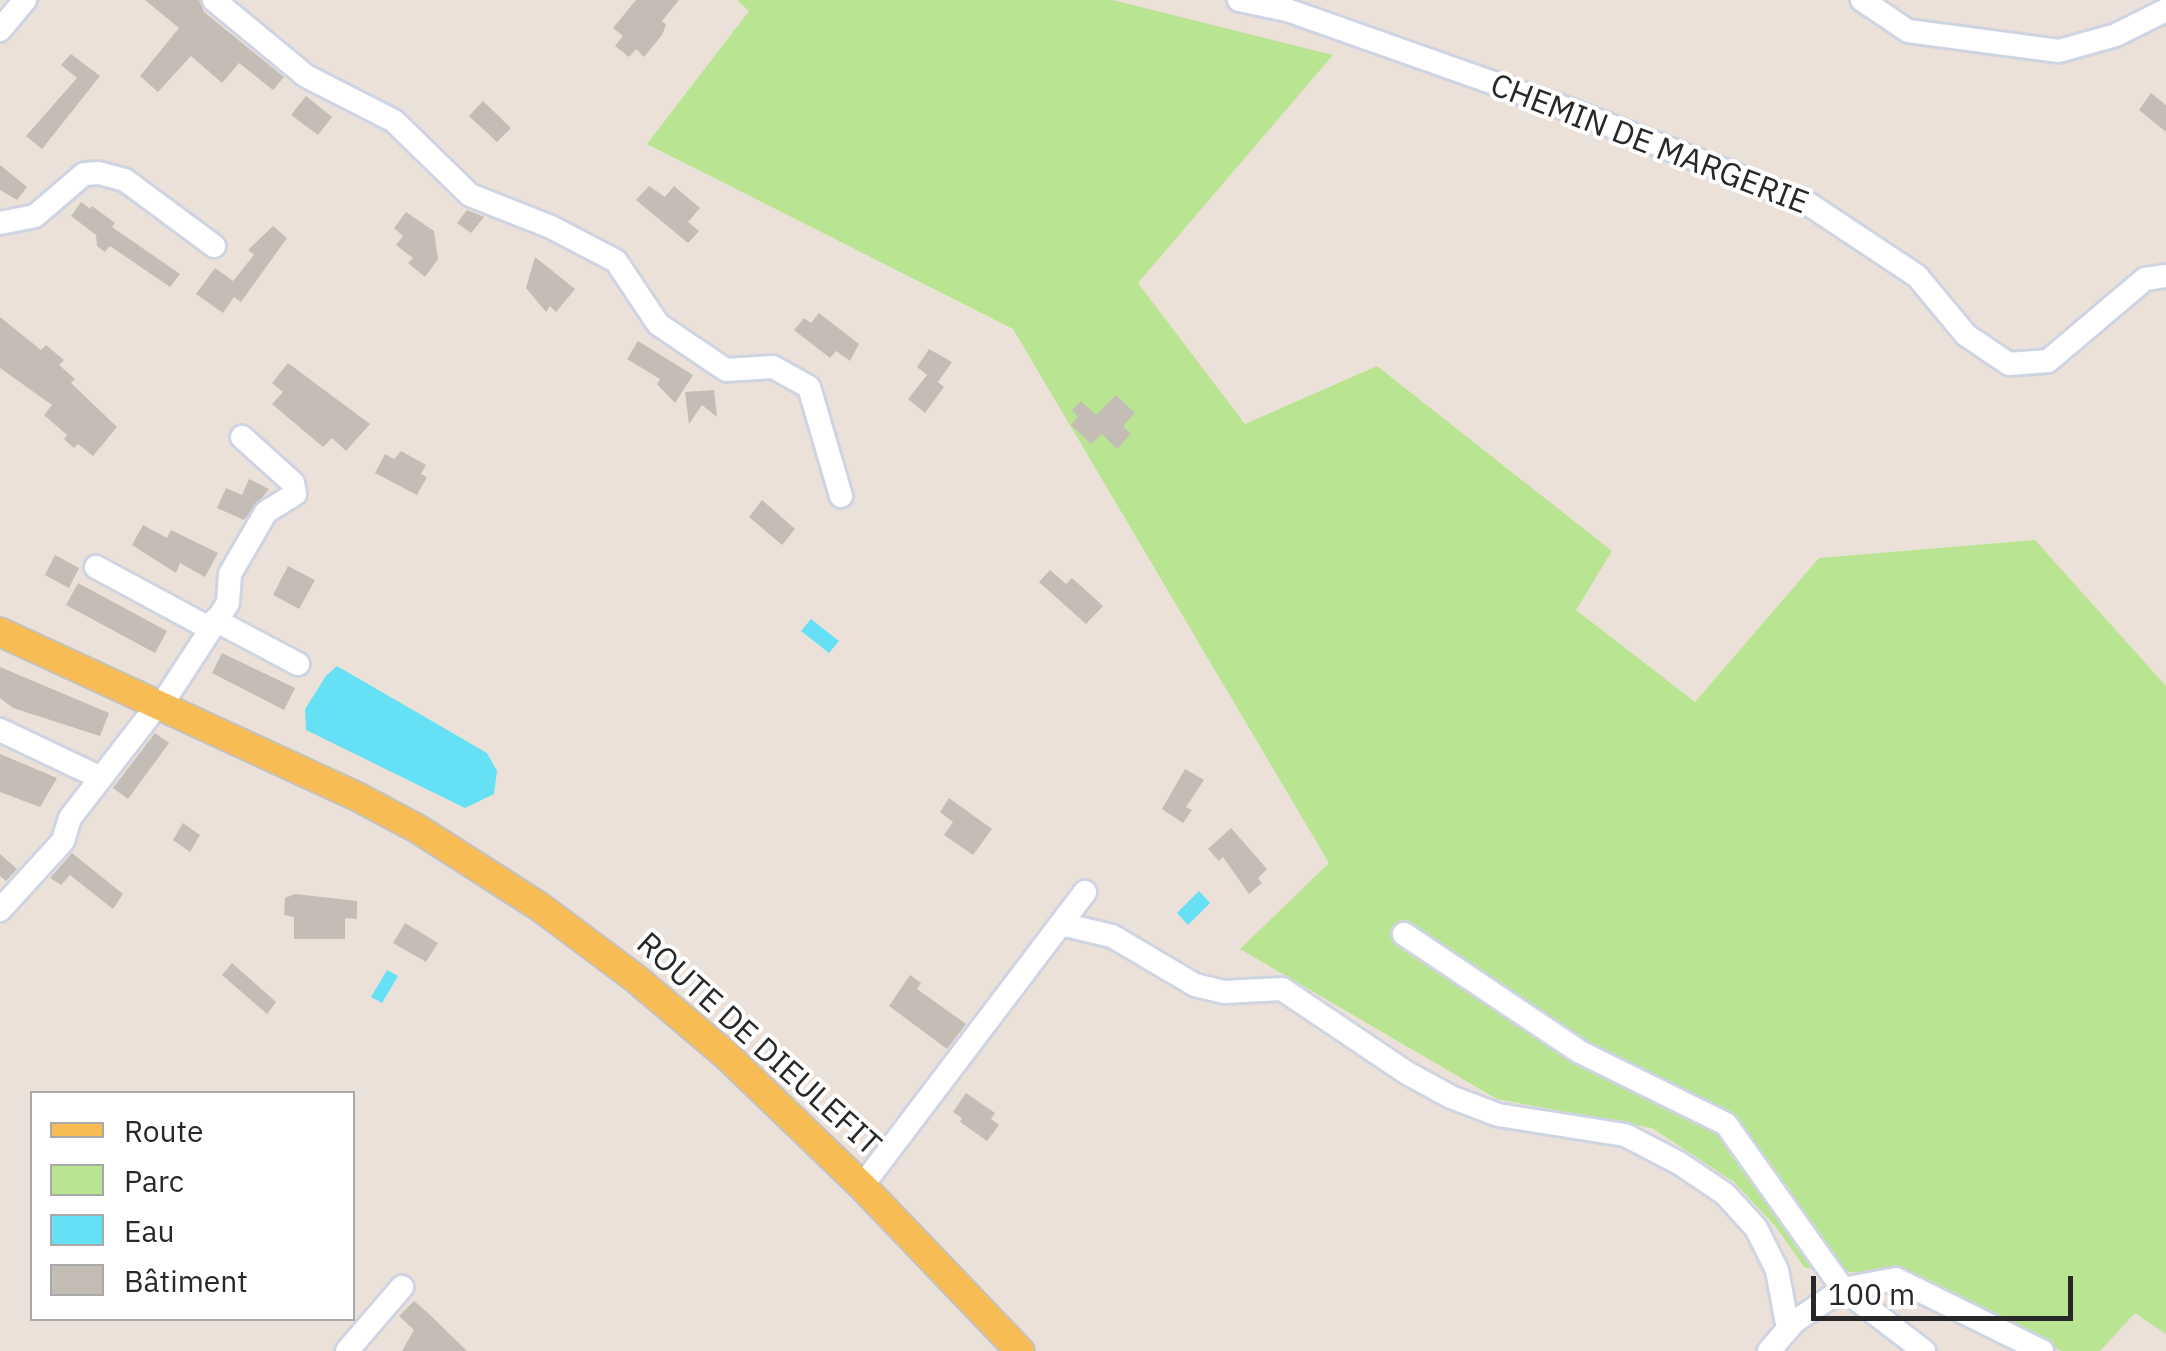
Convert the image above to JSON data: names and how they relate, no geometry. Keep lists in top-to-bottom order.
{
  "streets": {
    "main road": ["ROUTE DE DIEULEFIT"],
    "street": ["CHEMIN DE MARGERIE"]
  },
  "legend": [
    "Route",
    "Parc",
    "Eau",
    "Bâtiment"
  ],
  "scale_bar": "100 m"
}
